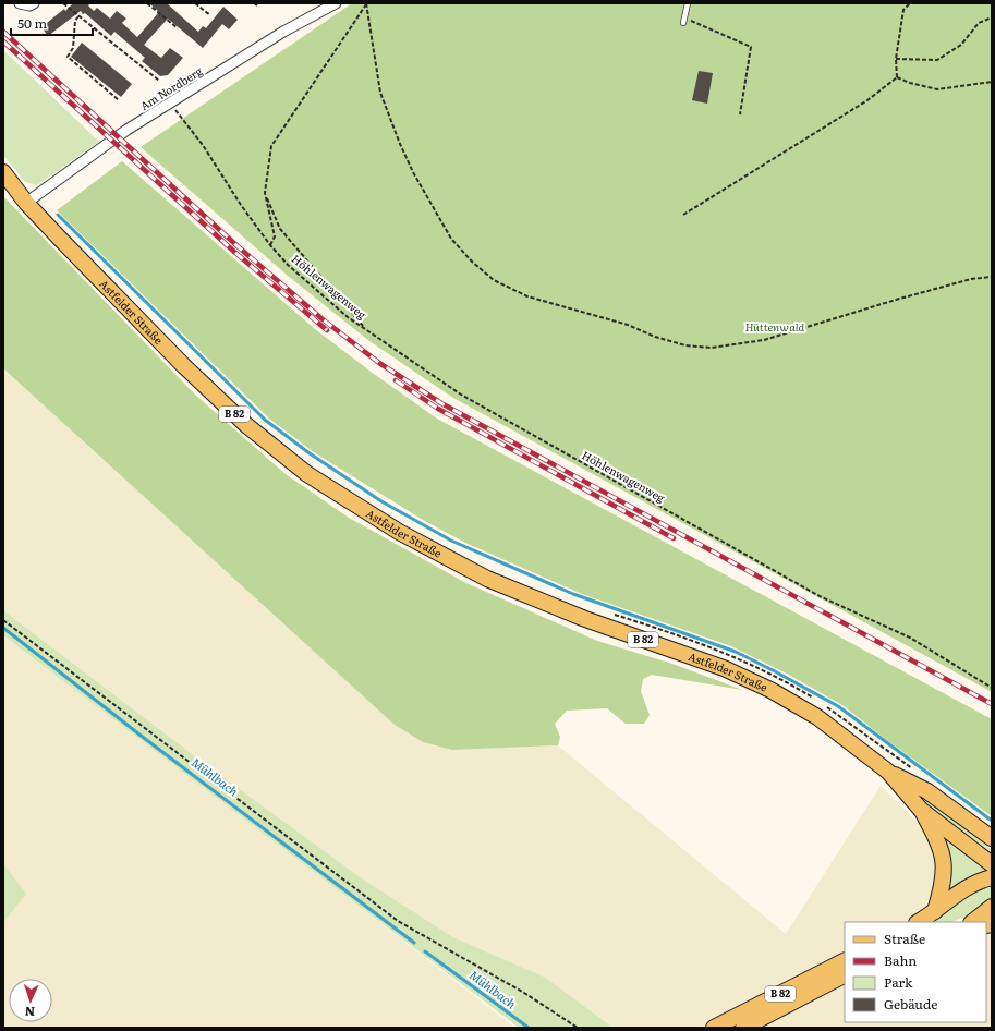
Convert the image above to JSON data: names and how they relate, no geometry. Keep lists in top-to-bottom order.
{
  "streets": {
    "main road": ["Astfelder Straße", "B 82"],
    "street": ["Am Nordberg"],
    "path": ["Höhlenwagenweg"]
  },
  "crossings": [
    ["Am Nordberg", "Höhlenwagenweg"],
    ["Am Nordberg", "Astfelder Straße"],
    ["Astfelder Straße", "B 82"]
  ],
  "water": ["Mühlbach"],
  "parks": ["Hüttenwald"],
  "legend": [
    "Straße",
    "Bahn",
    "Park",
    "Gebäude"
  ],
  "scale_bar": "50 m",
  "north": "bottom"
}
